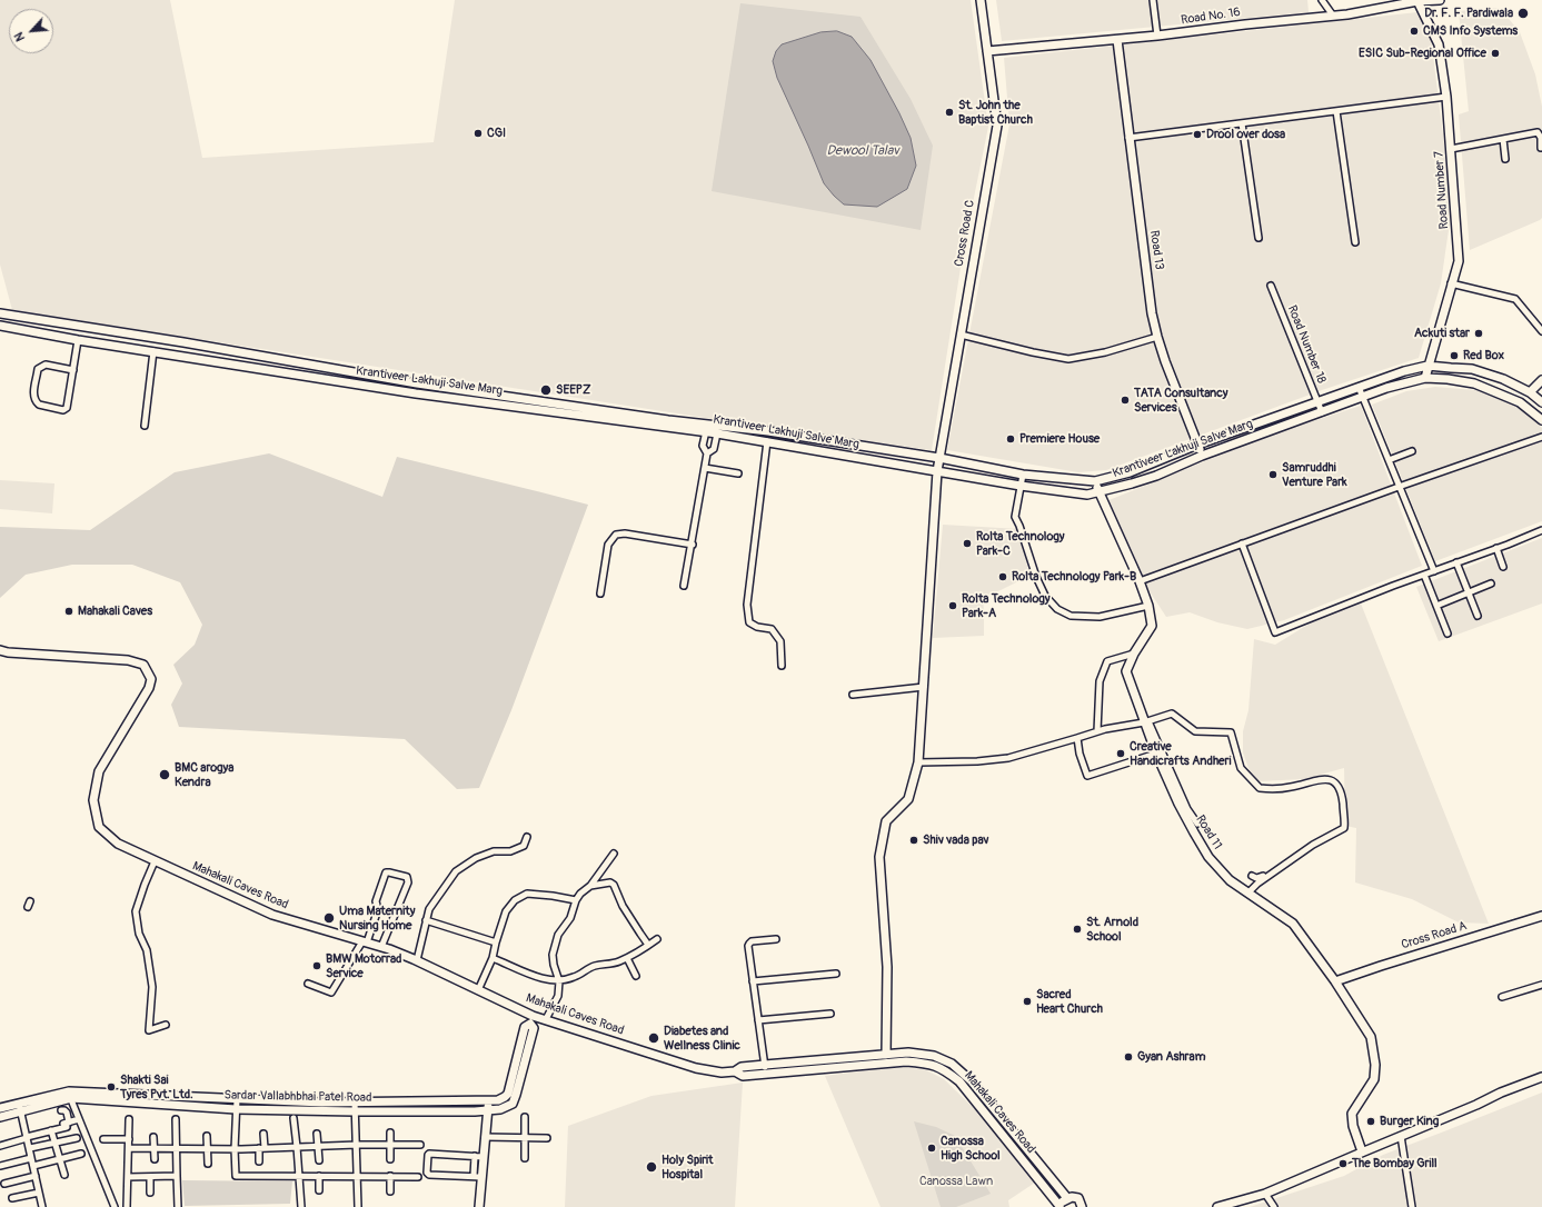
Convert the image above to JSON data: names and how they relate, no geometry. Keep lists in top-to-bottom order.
{
  "streets": {
    "main road": [
      "Road No. 16",
      "Road Number 7",
      "Cross Road C",
      "Road 13",
      "Krantiveer Lakhuji Salve Marg",
      "Road 11",
      "Mahakali Caves Road",
      "Cross Road A",
      "Sardar Vallabhbhai Patel Road"
    ],
    "street": ["Road Number 18"]
  },
  "crossings": [
    ["Road No. 16", "Road Number 7"],
    ["Road No. 16", "Cross Road C"],
    ["Road No. 16", "Road 13"],
    ["Road Number 7", "Krantiveer Lakhuji Salve Marg"],
    ["Cross Road C", "Krantiveer Lakhuji Salve Marg"],
    ["Cross Road C", "Mahakali Caves Road"],
    ["Road 13", "Krantiveer Lakhuji Salve Marg"],
    ["Road Number 18", "Krantiveer Lakhuji Salve Marg"],
    ["Krantiveer Lakhuji Salve Marg", "Road 11"],
    ["Road 11", "Cross Road A"],
    ["Mahakali Caves Road", "Sardar Vallabhbhai Patel Road"]
  ],
  "water": ["Dewool Talav"],
  "parks": ["Canossa Lawn"],
  "places": [
    "Dr. F. F. Pardiwala",
    "CMS Info Systems",
    "ESIC Sub-Regional Office",
    "St. John the Baptist Church",
    "CGI",
    "Drool over dosa",
    "Ackuti star",
    "Red Box",
    "SEEPZ",
    "TATA Consultancy Services",
    "Premiere House",
    "Samruddhi Venture Park",
    "Rolta Technology Park-C",
    "Rolta Technology Park-B",
    "Rolta Technology Park-A",
    "Mahakali Caves",
    "Creative Handicrafts Andheri",
    "BMC arogya Kendra",
    "Shiv vada pav",
    "Uma Maternity Nursing Home",
    "St. Arnold School",
    "BMW Motorrad Service",
    "Sacred Heart Church",
    "Diabetes and Wellness Clinic",
    "Gyan Ashram",
    "Shakti Sai Tyres Pvt. Ltd.",
    "Burger King",
    "Canossa High School",
    "The Bombay Grill",
    "Holy Spirit Hospital"
  ],
  "north": "bottom left"
}
